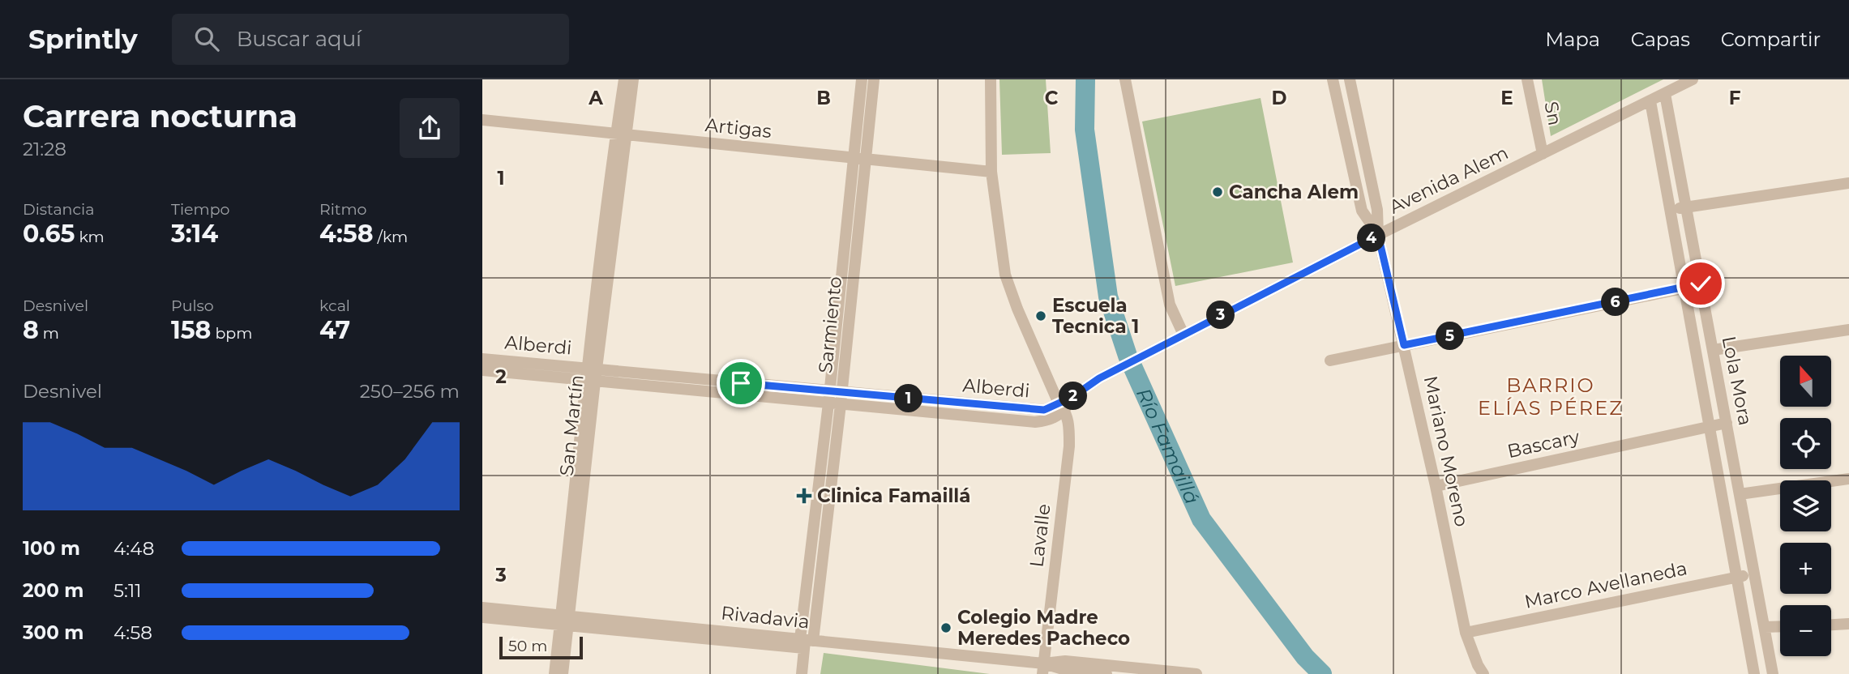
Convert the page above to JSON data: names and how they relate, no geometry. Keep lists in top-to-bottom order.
{
  "streets": {
    "street": [
      "Sn",
      "Artigas",
      "Avenida Alem",
      "Sarmiento",
      "Alberdi",
      "Lola Mora",
      "San Martín",
      "Bascary",
      "Mariano Moreno",
      "Lavalle",
      "Marco Avellaneda",
      "Rivadavia"
    ]
  },
  "crossings": [
    ["Sn", "Avenida Alem"],
    ["Artigas", "Sarmiento"],
    ["Artigas", "San Martín"],
    ["Artigas", "Lavalle"],
    ["Avenida Alem", "Alberdi"],
    ["Avenida Alem", "Lola Mora"],
    ["Avenida Alem", "Mariano Moreno"],
    ["Sarmiento", "Alberdi"],
    ["Sarmiento", "Rivadavia"],
    ["Alberdi", "San Martín"],
    ["Alberdi", "Lavalle"],
    ["Lola Mora", "Bascary"],
    ["Lola Mora", "Marco Avellaneda"],
    ["San Martín", "Rivadavia"],
    ["Bascary", "Mariano Moreno"],
    ["Mariano Moreno", "Marco Avellaneda"],
    ["Lavalle", "Rivadavia"]
  ],
  "districts": ["BARRIO ELÍAS PÉREZ"],
  "water": ["Río Famaillá"],
  "places": {
    "other": ["Cancha Alem", "Escuela Tecnica 1", "Colegio Madre Meredes Pacheco"],
    "health": ["Clinica Famaillá"]
  },
  "scale_bar": "50 m",
  "north": "top",
  "page": {
    "header": "Sprintly",
    "search": "Buscar aquí",
    "nav": ["Mapa", "Capas", "Compartir"],
    "heading": ["Carrera nocturna", "21:28"],
    "stats": [
      ["Distancia", "0.65 km"],
      ["Tiempo", "3:14"],
      ["Ritmo", "4:58 /km"],
      ["Desnivel", "8 m"],
      ["Pulso", "158 bpm"],
      ["kcal", "47"]
    ],
    "pins": [
      "4",
      "6",
      "3",
      "5",
      "2",
      "1"
    ],
    "map_buttons": ["+", "−"],
    "chart": ["Desnivel", "250–256 m"],
    "list": [
      {
        "name": "100 m",
        "note": "4:48"
      },
      {
        "name": "200 m",
        "note": "5:11"
      },
      {
        "name": "300 m",
        "note": "4:58"
      }
    ],
    "scale": "50 m"
  },
  "grid": {
    "columns": [
      "A",
      "B",
      "C",
      "D",
      "E",
      "F"
    ],
    "rows": ["1", "2", "3"]
  }
}
